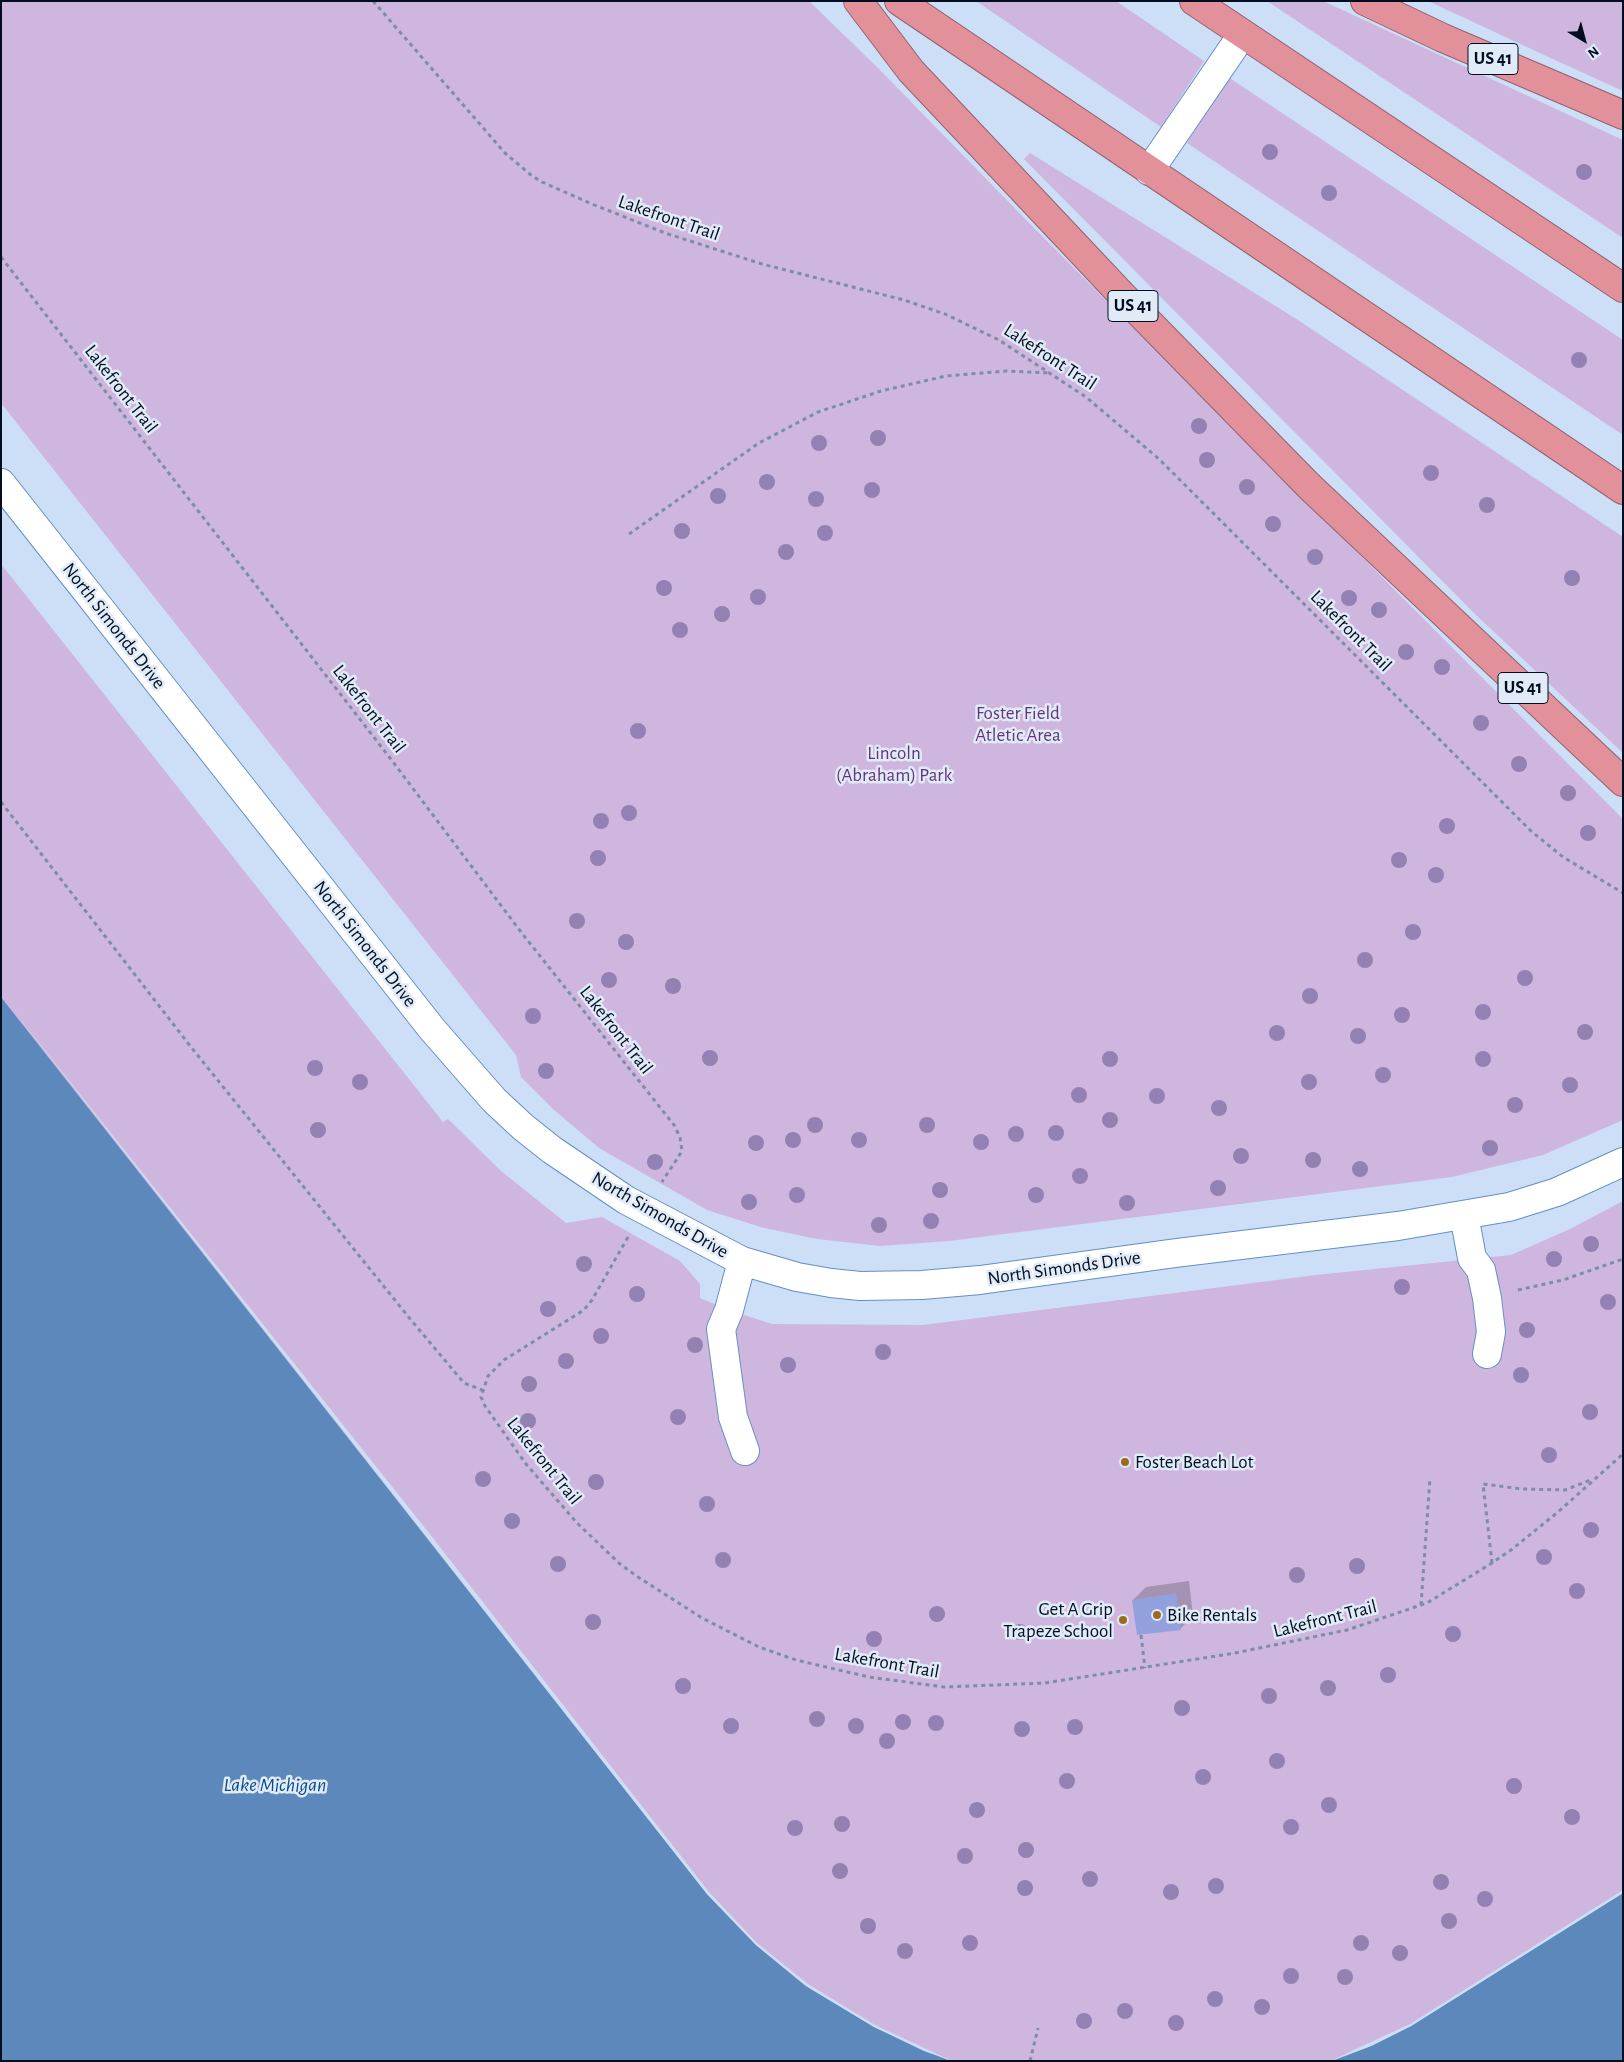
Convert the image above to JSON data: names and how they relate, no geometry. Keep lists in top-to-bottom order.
{
  "streets": {
    "highway": ["US 41"],
    "lane": ["North Simonds Drive"],
    "path": ["Lakefront Trail"]
  },
  "water": ["Lake Michigan"],
  "parks": ["Foster Field Atletic Area", "Lincoln (Abraham) Park"],
  "places": ["Foster Beach Lot", "Bike Rentals", "Get A Grip Trapeze School"],
  "north": "bottom right"
}
